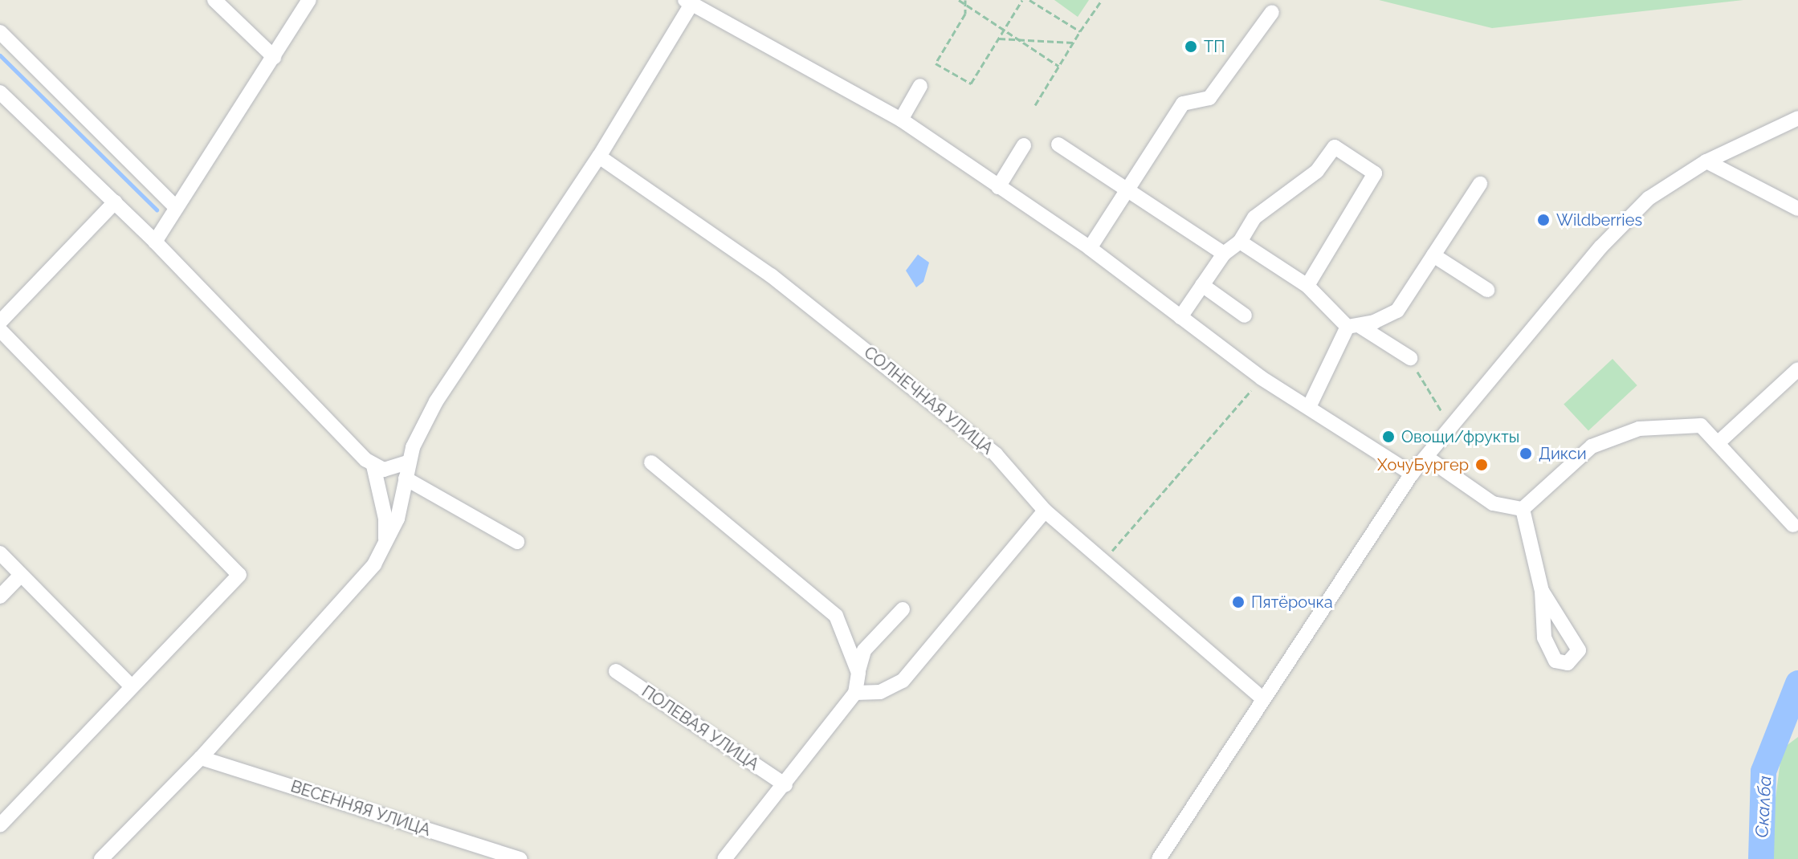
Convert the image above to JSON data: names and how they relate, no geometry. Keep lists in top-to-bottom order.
{
  "streets": {
    "street": ["СОЛНЕЧНАЯ УЛИЦА", "ПОЛЕВАЯ УЛИЦА", "ВЕСЕННЯЯ УЛИЦА"]
  },
  "water": ["Скалба"],
  "places": [
    "ТП",
    "Wildberries",
    "Овощи/фрукты",
    "Дикси",
    "ХочуБургер",
    "Пятёрочка"
  ]
}
